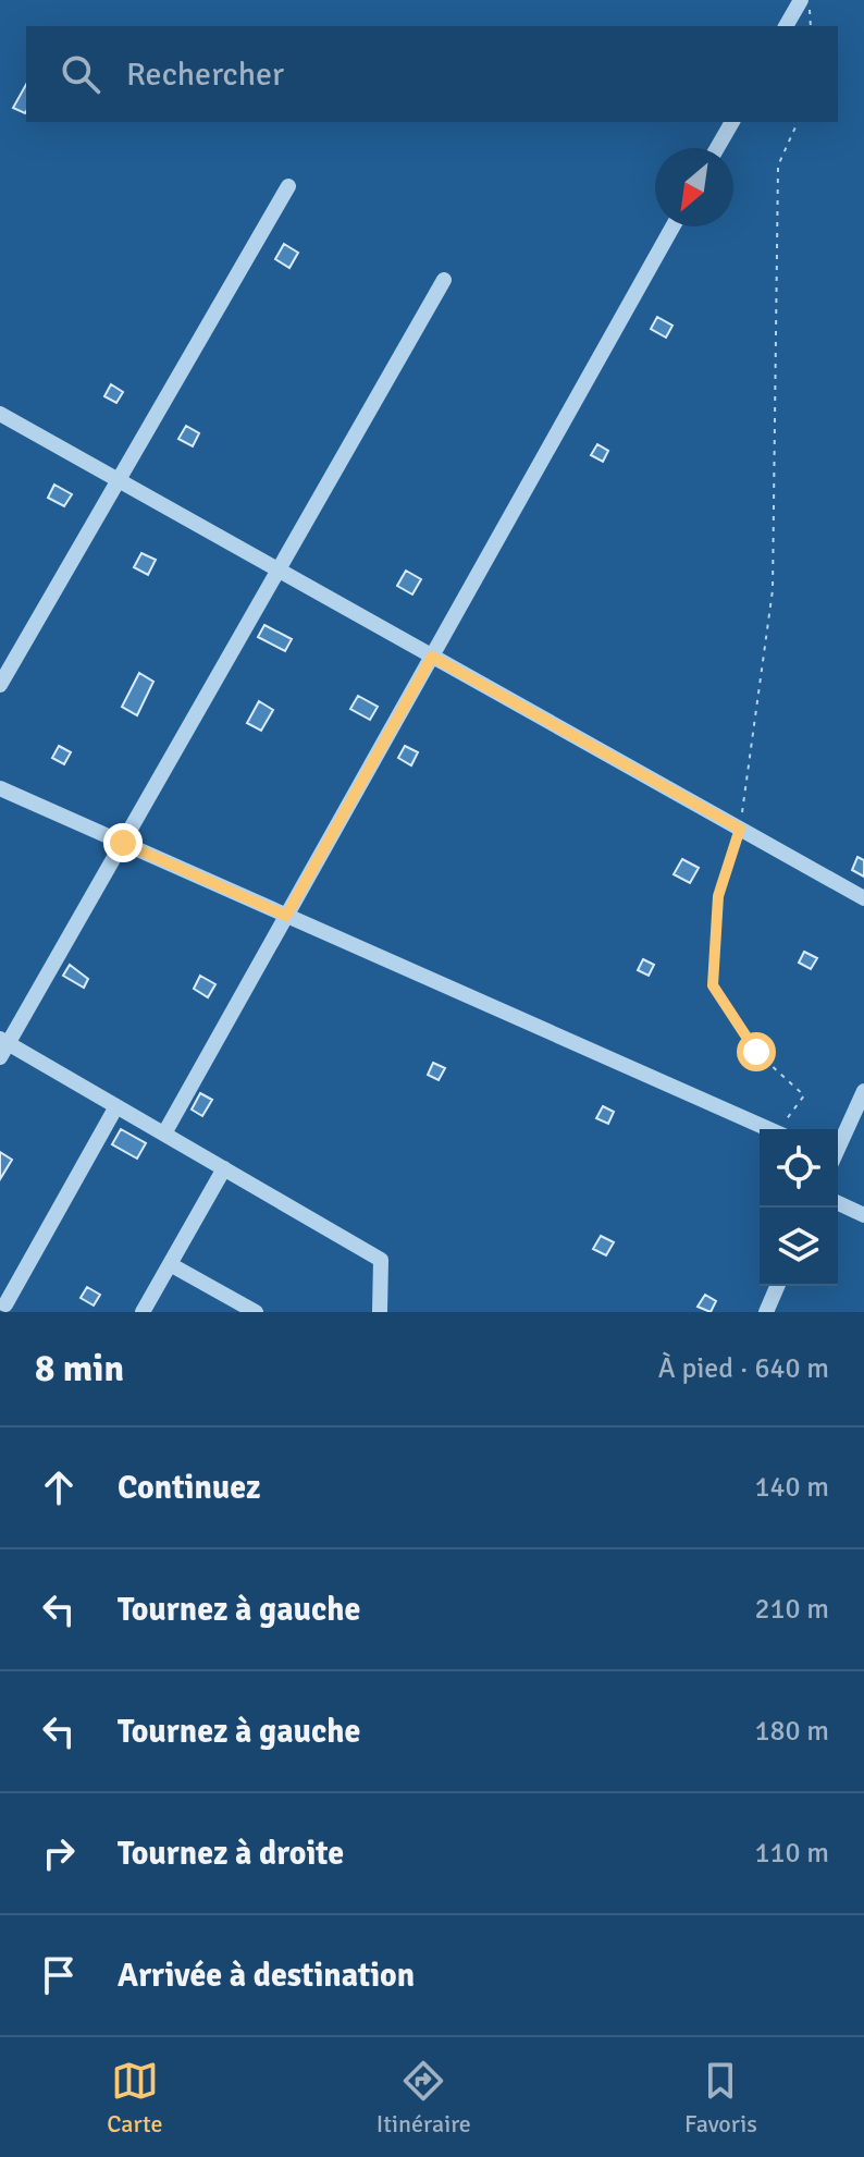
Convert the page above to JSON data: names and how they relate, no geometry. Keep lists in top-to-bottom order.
{
  "north": "bottom left",
  "page": {
    "search": "Rechercher",
    "heading": ["8 min", "À pied · 640 m"],
    "list": [
      ["Continuez", "140 m"],
      ["Tournez à gauche", "210 m"],
      ["Tournez à gauche", "180 m"],
      ["Tournez à droite", "110 m"],
      "Arrivée à destination"
    ],
    "nav": ["Carte", "Itinéraire", "Favoris"]
  }
}
